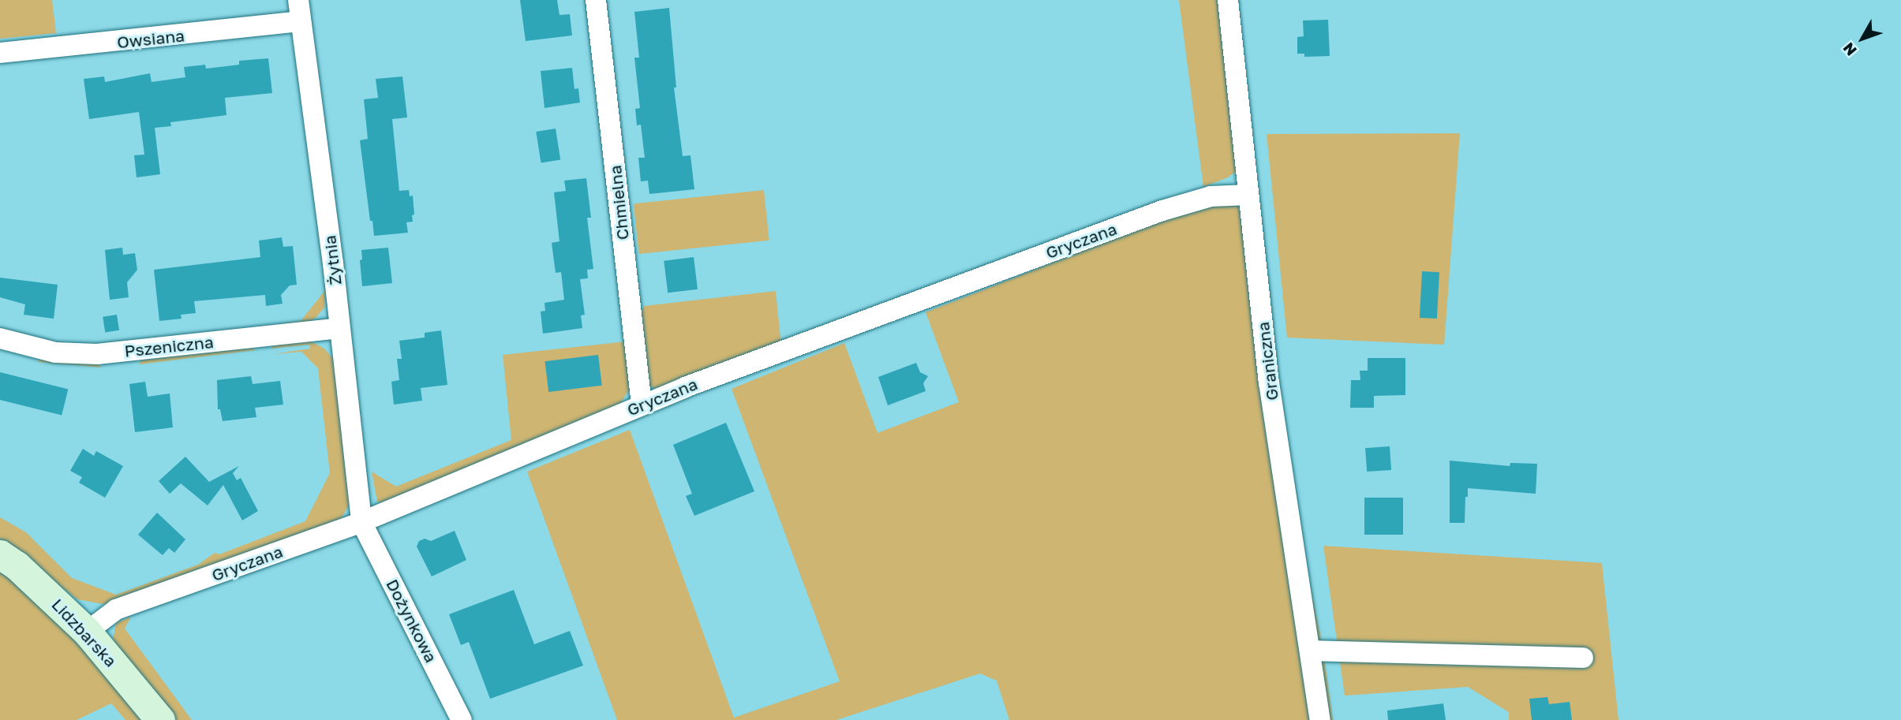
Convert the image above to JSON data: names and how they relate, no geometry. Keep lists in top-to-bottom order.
{
  "streets": {
    "main road": ["Lidzbarska"],
    "street": [
      "Owsiana",
      "Chmielna",
      "Gryczana",
      "Żytnia",
      "Pszeniczna",
      "Graniczna",
      "Dożynkowa"
    ]
  },
  "crossings": [
    ["Owsiana", "Żytnia"],
    ["Chmielna", "Gryczana"],
    ["Gryczana", "Żytnia"],
    ["Gryczana", "Graniczna"],
    ["Gryczana", "Dożynkowa"],
    ["Gryczana", "Lidzbarska"],
    ["Żytnia", "Pszeniczna"],
    ["Żytnia", "Dożynkowa"]
  ],
  "north": "bottom left"
}
